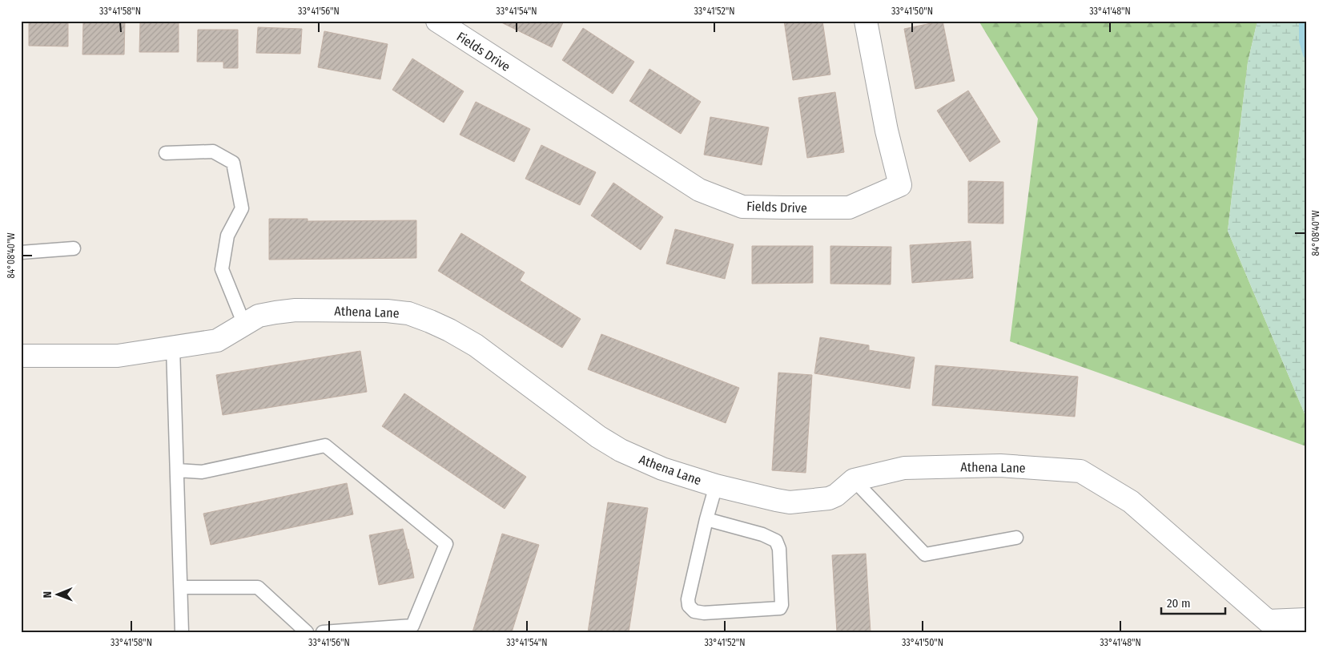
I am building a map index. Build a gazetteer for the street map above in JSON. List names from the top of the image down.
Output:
{
  "streets": {
    "street": ["Fields Drive", "Athena Lane"]
  },
  "scale_bar": "20 m",
  "north": "left",
  "coordinates": [
    "33°41'58\"N",
    "33°41'56\"N",
    "33°41'54\"N",
    "33°41'52\"N",
    "33°41'50\"N",
    "33°41'48\"N",
    "84°08'40\"W"
  ]
}
